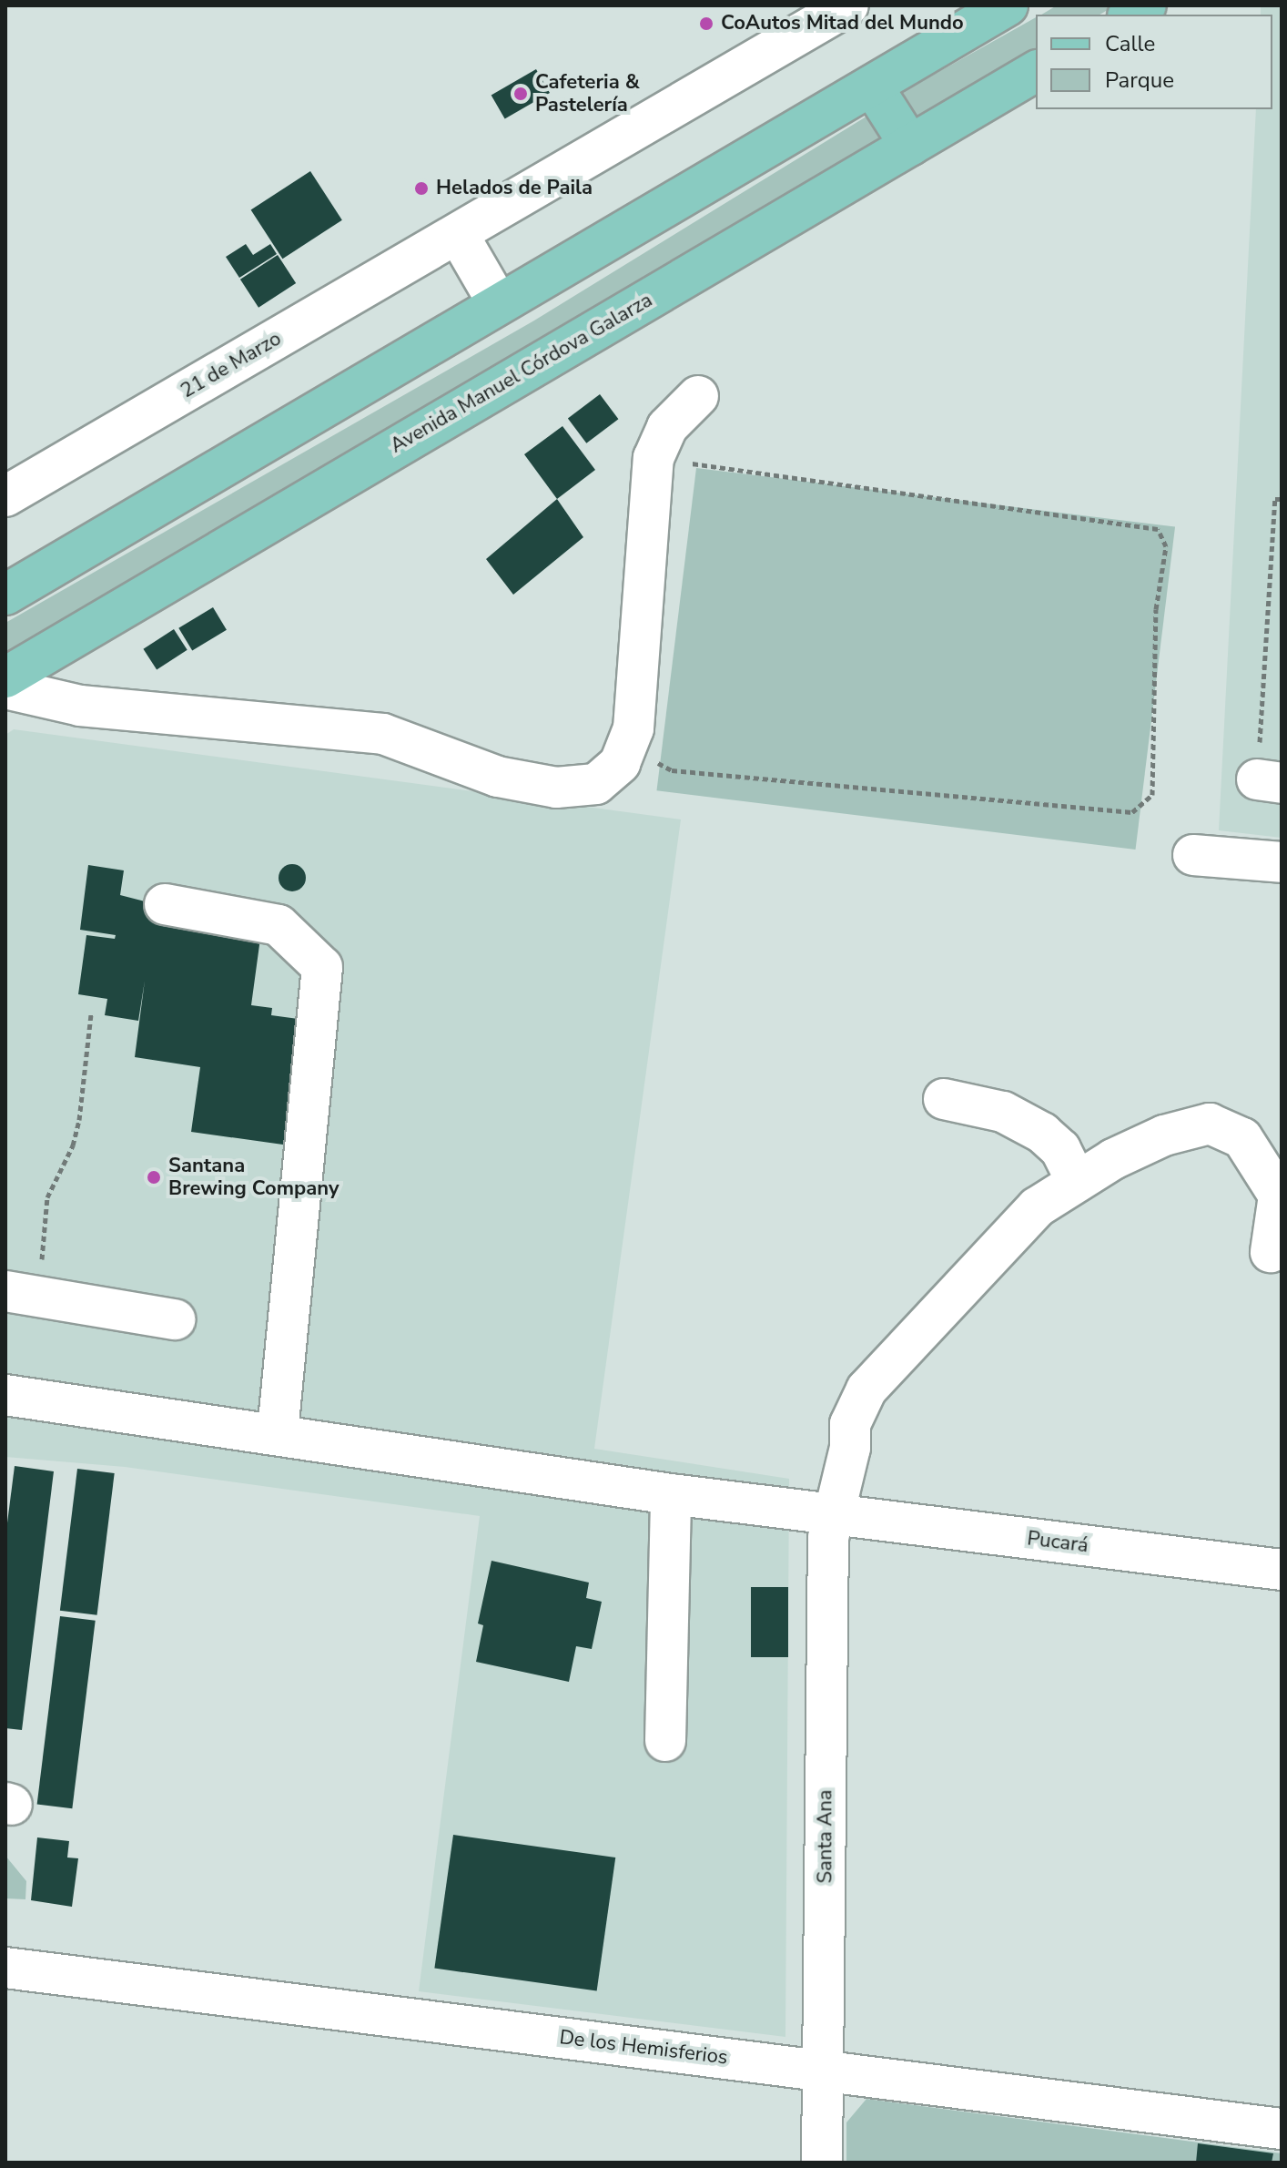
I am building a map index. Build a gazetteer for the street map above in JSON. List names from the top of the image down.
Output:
{
  "streets": {
    "main road": ["Avenida Manuel Córdova Galarza"],
    "street": [
      "21 de Marzo",
      "Pucará",
      "Santa Ana",
      "De los Hemisferios"
    ]
  },
  "crossings": [
    ["Pucará", "Santa Ana"],
    ["Santa Ana", "De los Hemisferios"]
  ],
  "places": [
    "CoAutos Mitad del Mundo",
    "Cafeteria & Pastelería",
    "Helados de Paila",
    "Santana Brewing Company"
  ],
  "legend": ["Calle", "Parque"]
}
